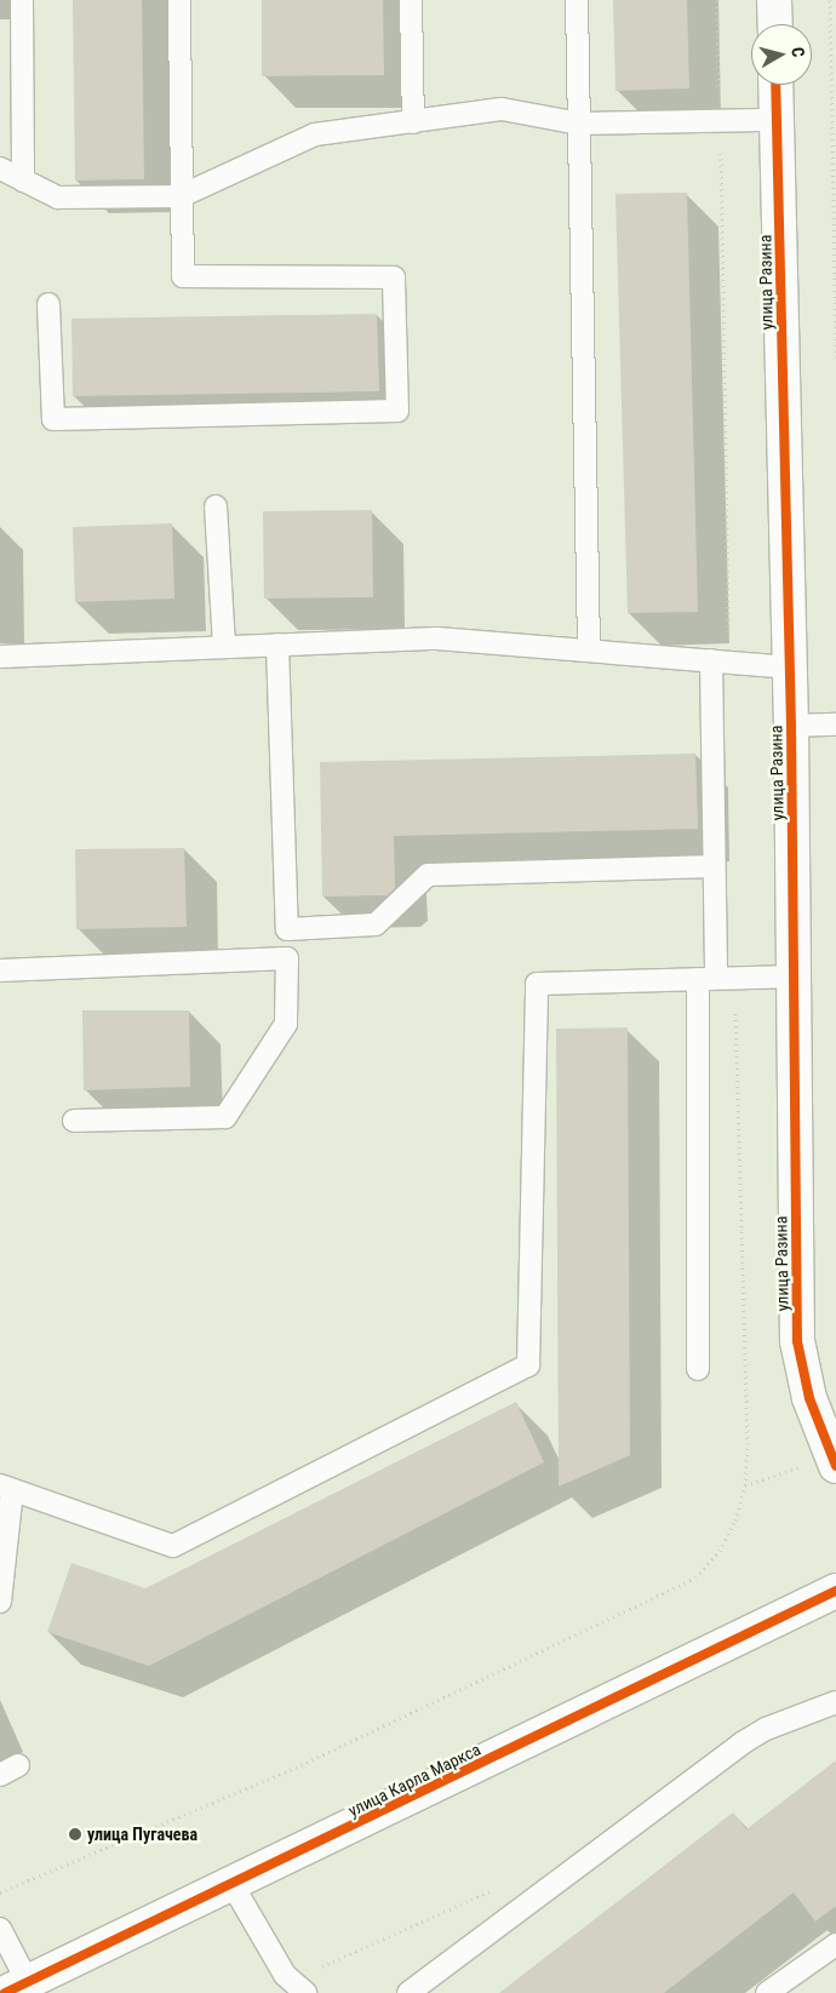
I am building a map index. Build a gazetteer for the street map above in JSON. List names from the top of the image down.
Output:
{
  "streets": {
    "street": ["улица Разина", "улица Карла Маркса"]
  },
  "places": ["улица Пугачева"],
  "north": "right"
}
